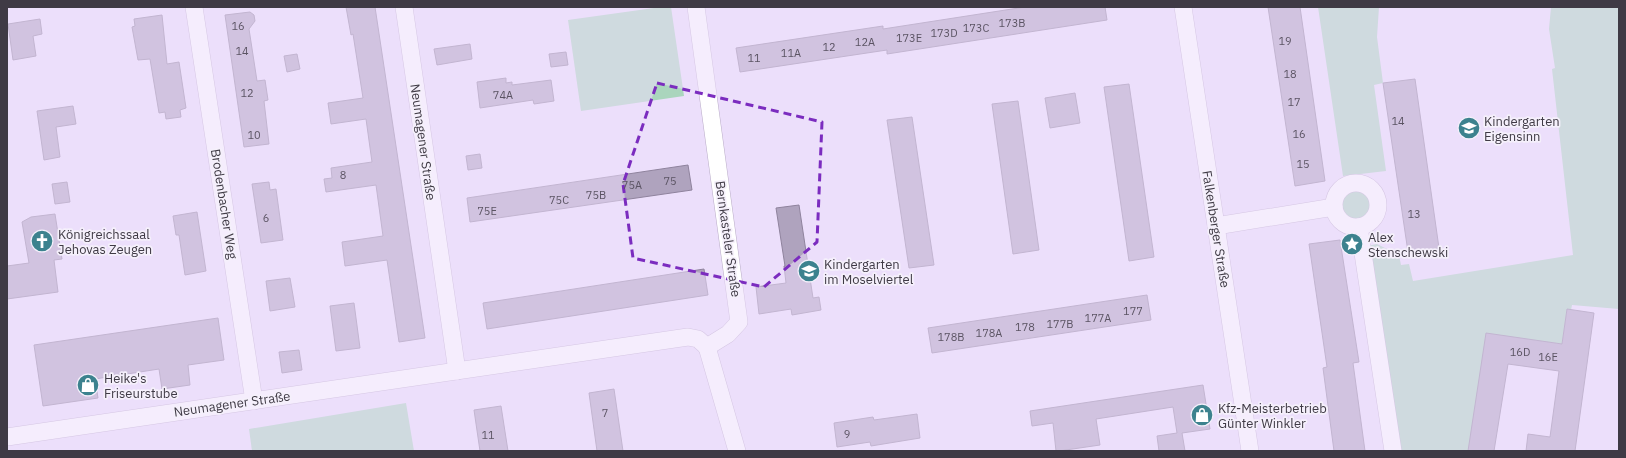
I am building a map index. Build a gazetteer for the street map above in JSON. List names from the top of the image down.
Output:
{
  "streets": {
    "street": [
      "Neumagener Straße",
      "Brodenbacher Weg",
      "Falkenberger Straße",
      "Bernkasteler Straße"
    ]
  },
  "crossings": [
    ["Neumagener Straße", "Brodenbacher Weg"],
    ["Neumagener Straße", "Bernkasteler Straße"]
  ],
  "places": {
    "school or university": ["Kindergarten Eigensinn", "Kindergarten im Moselviertel"],
    "church": ["Königreichssaal Jehovas Zeugen"],
    "place": ["Alex Stenschewski"],
    "shop": ["Heike's Friseurstube", "Kfz-Meisterbetrieb Günter Winkler"]
  },
  "house_numbers": [
    "173B",
    "16",
    "173C",
    "173D",
    "173E",
    "19",
    "12A",
    "12",
    "14",
    "11A",
    "11",
    "18",
    "12",
    "74A",
    "17",
    "14",
    "16",
    "10",
    "15",
    "8",
    "75",
    "75A",
    "75B",
    "75C",
    "75E",
    "13",
    "6",
    "177",
    "177A",
    "177B",
    "178",
    "178A",
    "178B",
    "16D",
    "16E",
    "7",
    "9",
    "11"
  ]
}
